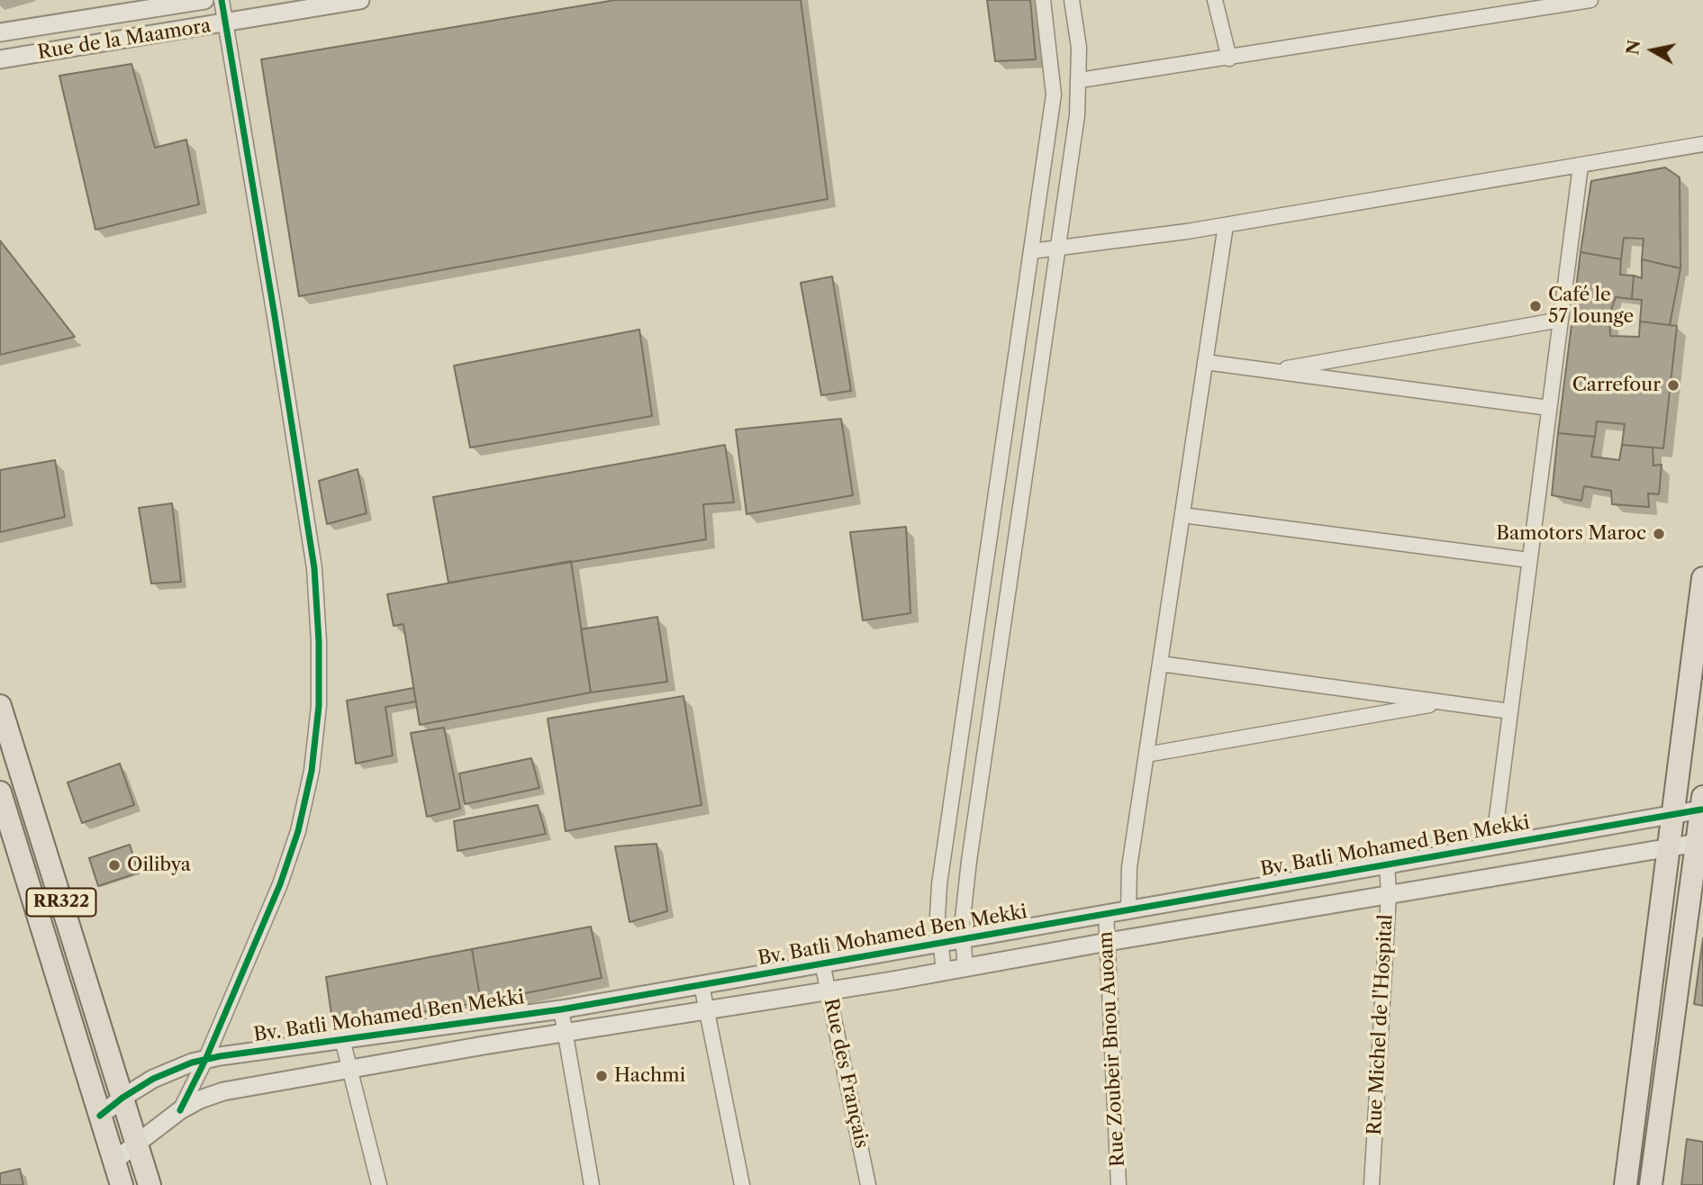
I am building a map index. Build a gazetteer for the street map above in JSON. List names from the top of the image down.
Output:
{
  "streets": {
    "main road": ["RR322"],
    "street": [
      "Rue de la Maamora",
      "Bv. Batli Mohamed Ben Mekki",
      "Rue Michel de l'Hospital",
      "Rue Zoubeir Bnou Auoam",
      "Rue des Français"
    ]
  },
  "crossings": [
    ["Bv. Batli Mohamed Ben Mekki", "RR322"],
    ["Bv. Batli Mohamed Ben Mekki", "Rue Michel de l'Hospital"],
    ["Bv. Batli Mohamed Ben Mekki", "Rue Zoubeir Bnou Auoam"],
    ["Bv. Batli Mohamed Ben Mekki", "Rue des Français"]
  ],
  "places": [
    "Café le 57 lounge",
    "Carrefour",
    "Bamotors Maroc",
    "Oilibya",
    "Hachmi"
  ],
  "north": "left"
}
